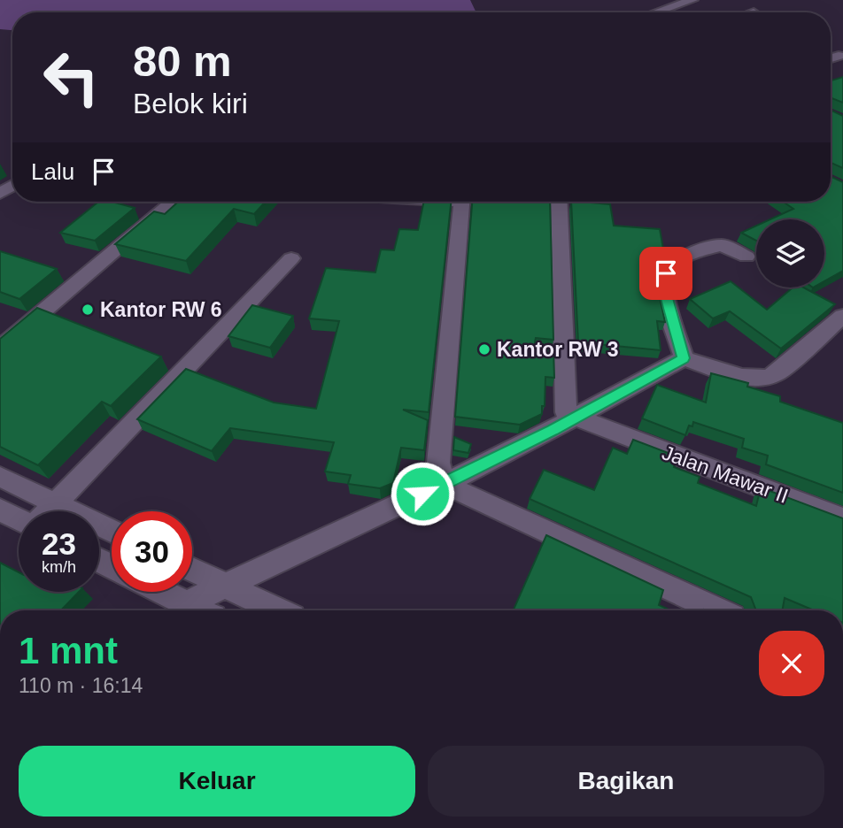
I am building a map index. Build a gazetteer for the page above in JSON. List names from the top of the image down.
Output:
{
  "streets": {
    "street": ["Jalan Mawar II"]
  },
  "places": ["Kantor RW 6", "Kantor RW 3"],
  "page": {
    "turn": ["80 m", "Belok kiri"],
    "then": "Lalu",
    "speed": "23 km/h",
    "limit": "30",
    "heading": ["1 mnt", "110 m · 16:14"],
    "buttons": ["Keluar", "Bagikan"]
  }
}
